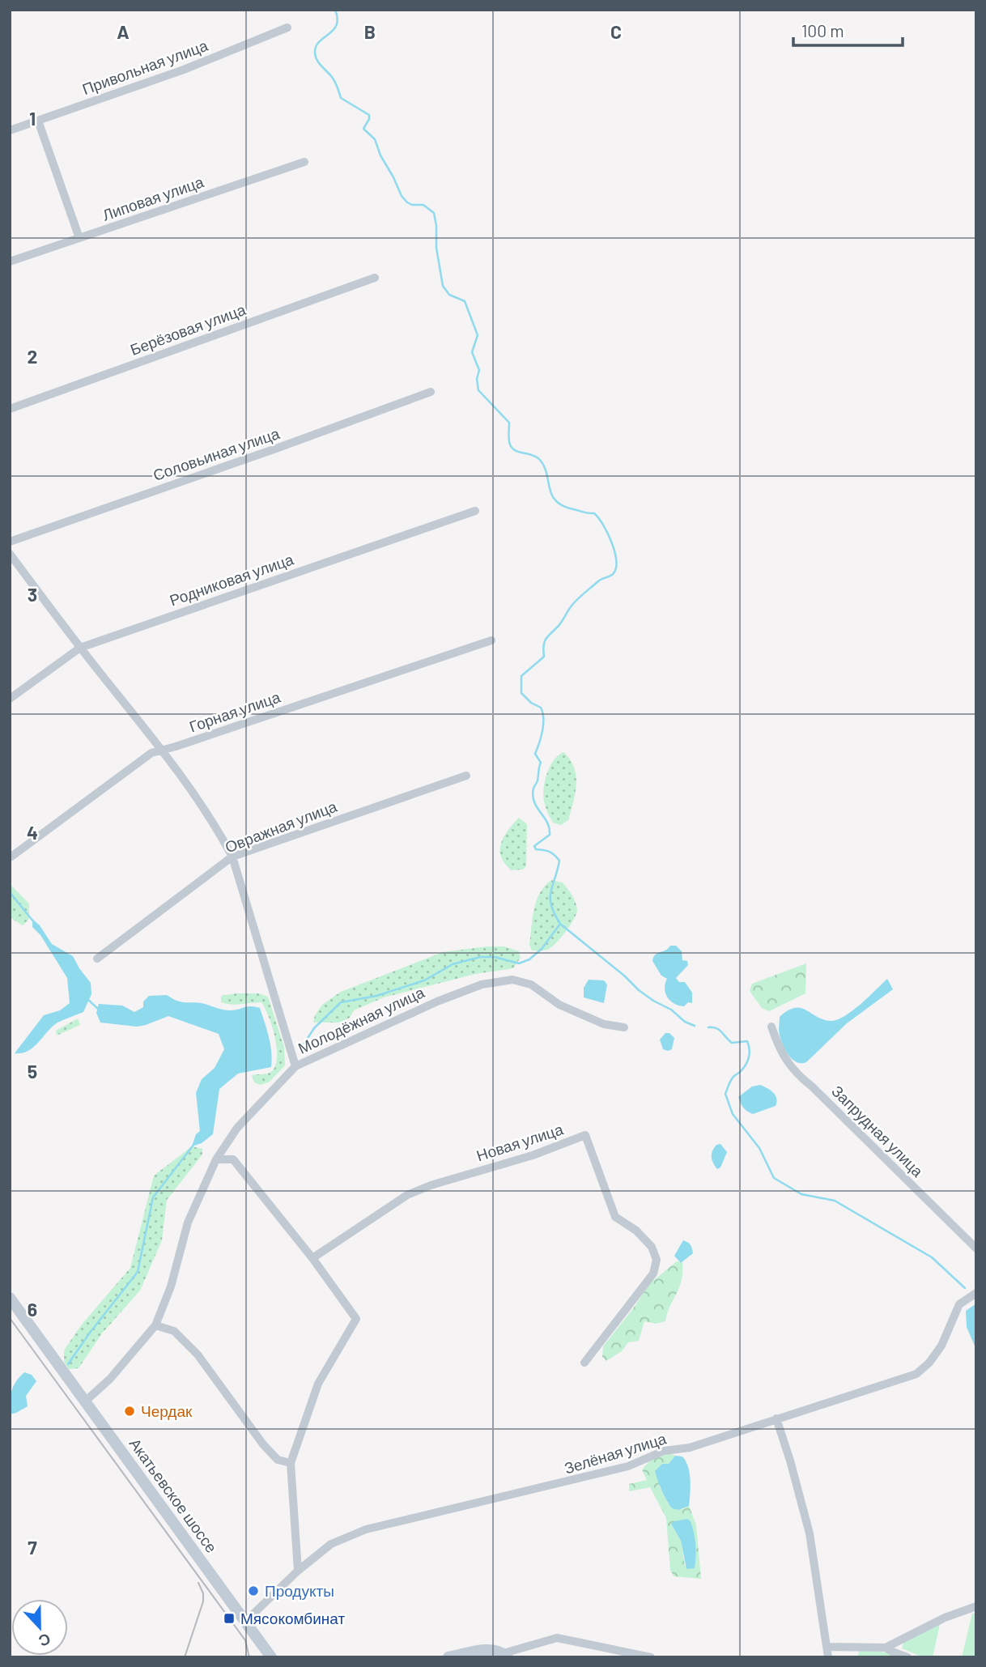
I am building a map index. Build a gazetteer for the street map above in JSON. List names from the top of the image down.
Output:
{
  "streets": {
    "main road": ["Акатьевское шоссе"],
    "street": [
      "Привольная улица",
      "Липовая улица",
      "Берёзовая улица",
      "Соловьиная улица",
      "Родниковая улица",
      "Горная улица",
      "Овражная улица",
      "Молодёжная улица",
      "Запрудная улица",
      "Новая улица",
      "Зелёная улица"
    ]
  },
  "crossings": [
    ["Молодёжная улица", "Акатьевское шоссе"],
    ["Зелёная улица", "Акатьевское шоссе"]
  ],
  "places": {
    "other": ["Чердак", "Продукты"],
    "transit": ["Мясокомбинат"]
  },
  "scale_bar": "100 m",
  "north": "bottom",
  "grid": {
    "columns": ["A", "B", "C"],
    "rows": [
      "1",
      "2",
      "3",
      "4",
      "5",
      "6",
      "7"
    ]
  }
}
